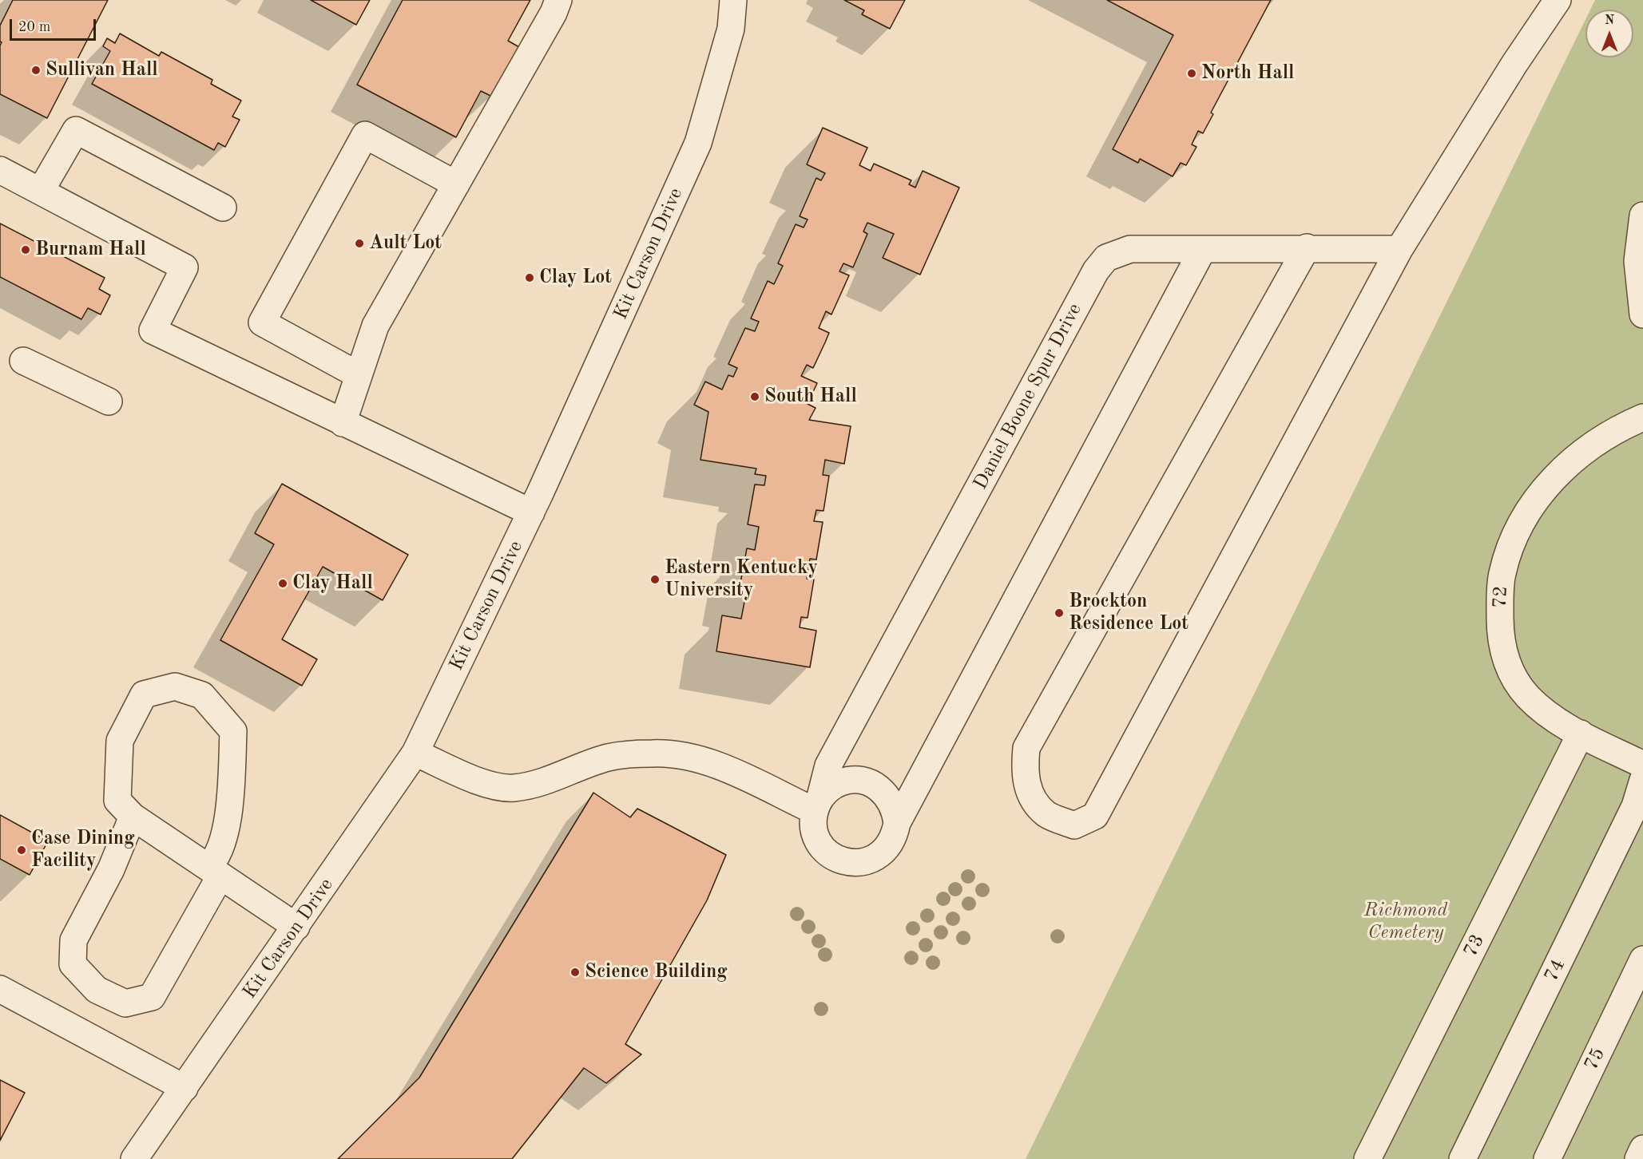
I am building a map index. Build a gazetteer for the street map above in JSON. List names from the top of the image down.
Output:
{
  "streets": {
    "street": [
      "Kit Carson Drive",
      "Daniel Boone Spur Drive",
      "72",
      "73",
      "74",
      "75"
    ]
  },
  "crossings": [
    ["72", "73"]
  ],
  "parks": ["Richmond Cemetery"],
  "places": [
    "Sullivan Hall",
    "North Hall",
    "Ault Lot",
    "Burnam Hall",
    "Clay Lot",
    "South Hall",
    "Eastern Kentucky University",
    "Clay Hall",
    "Brockton Residence Lot",
    "Case Dining Facility",
    "Science Building"
  ],
  "scale_bar": "20 m",
  "north": "top"
}
